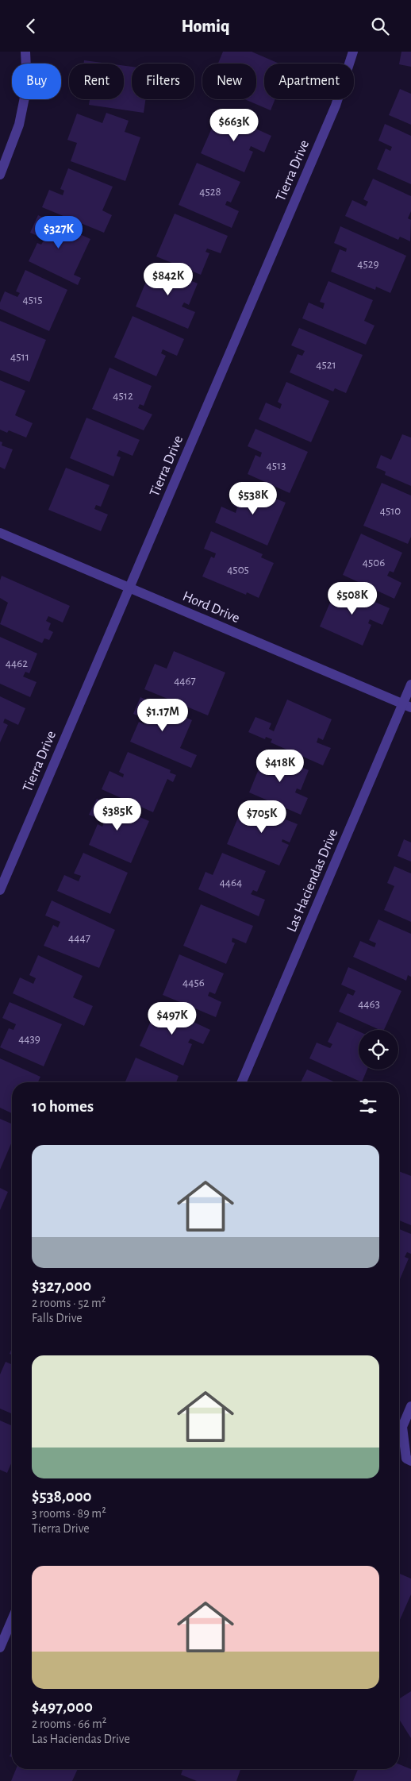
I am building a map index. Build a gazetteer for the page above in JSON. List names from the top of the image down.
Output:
{
  "streets": {
    "street": ["Tierra Drive", "Hord Drive", "Las Haciendas Drive"]
  },
  "crossings": [
    ["Tierra Drive", "Hord Drive"],
    ["Hord Drive", "Las Haciendas Drive"]
  ],
  "house_numbers": [
    "4528",
    "4529",
    "4515",
    "4511",
    "4521",
    "4512",
    "4513",
    "4510",
    "4506",
    "4505",
    "4462",
    "4467",
    "4464",
    "4447",
    "4456",
    "4463",
    "4439"
  ],
  "page": {
    "header": "Homiq",
    "chip": [
      "Buy",
      "Rent",
      "Filters",
      "New",
      "Apartment"
    ],
    "price": [
      "$663K",
      "$327K",
      "$842K",
      "$538K",
      "$508K",
      "$1.17M",
      "$418K",
      "$385K",
      "$705K",
      "$497K"
    ],
    "heading": "10 homes",
    "list": [
      {
        "name": "$327,000",
        "note": "2 rooms · 52 m² · Falls Drive"
      },
      {
        "name": "$538,000",
        "note": "3 rooms · 89 m² · Tierra Drive"
      },
      {
        "name": "$497,000",
        "note": "2 rooms · 66 m² · Las Haciendas Drive"
      }
    ]
  }
}
